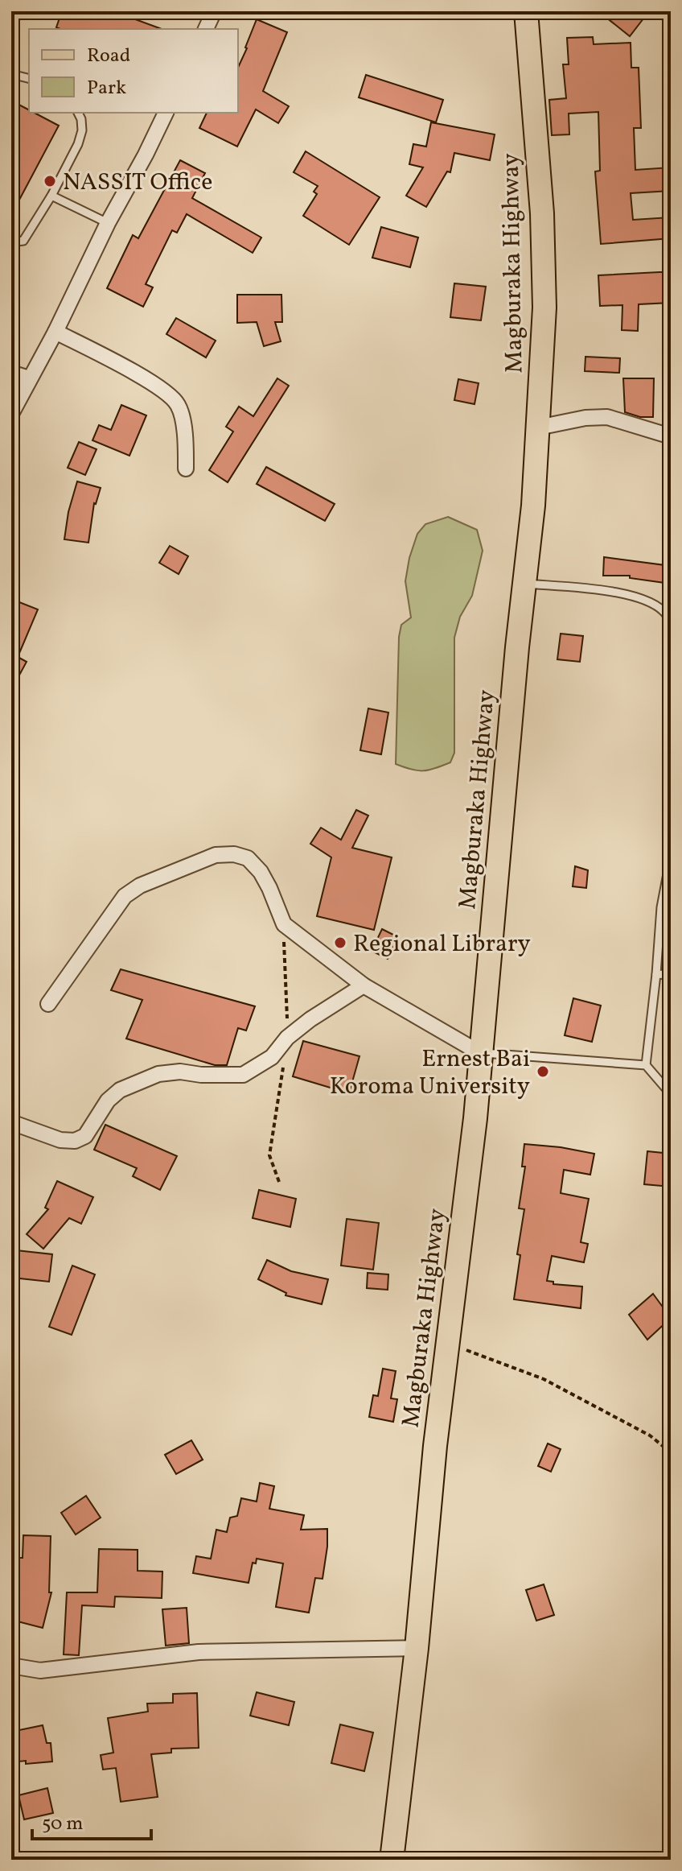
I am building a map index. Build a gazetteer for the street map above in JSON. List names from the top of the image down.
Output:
{
  "streets": {
    "main road": ["Magburaka Highway"]
  },
  "places": ["NASSIT Office", "Regional Library", "Ernest Bai Koroma University"],
  "legend": ["Road", "Park"],
  "scale_bar": "50 m"
}
